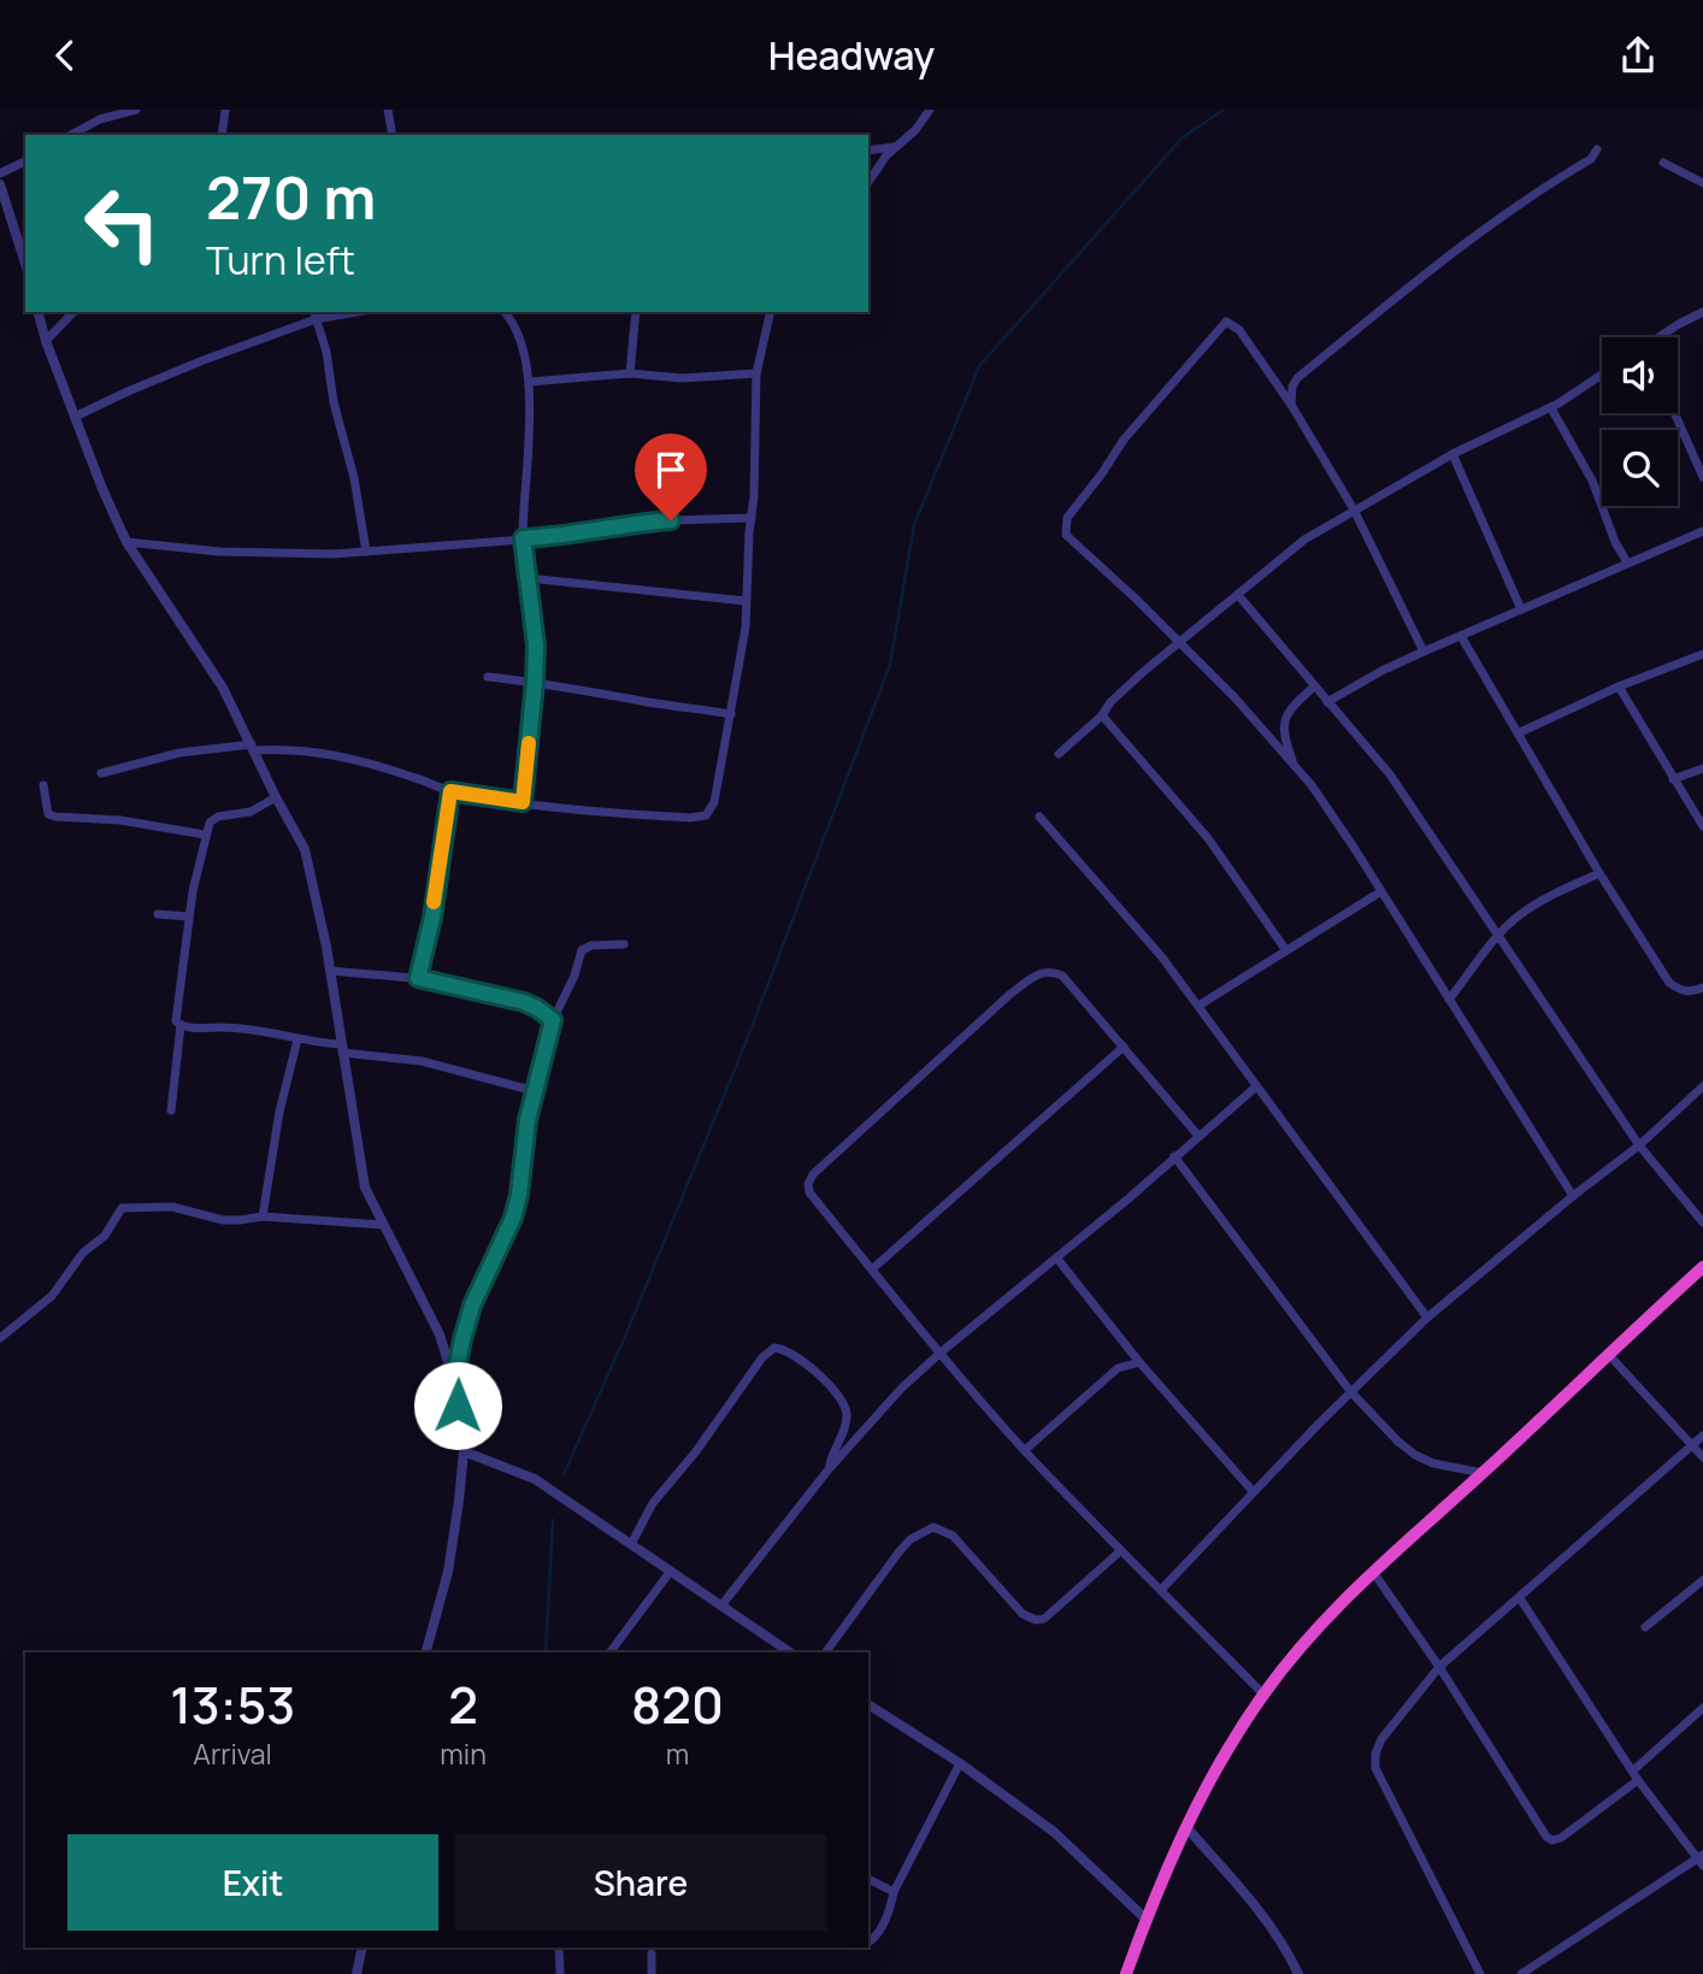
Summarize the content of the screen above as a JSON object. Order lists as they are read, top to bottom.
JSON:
{
  "page": {
    "header": "Headway",
    "turn": ["270 m", "Turn left"],
    "eta": [
      "13:53",
      "Arrival",
      "2",
      "min",
      "820",
      "m"
    ],
    "buttons": ["Exit", "Share"]
  }
}
